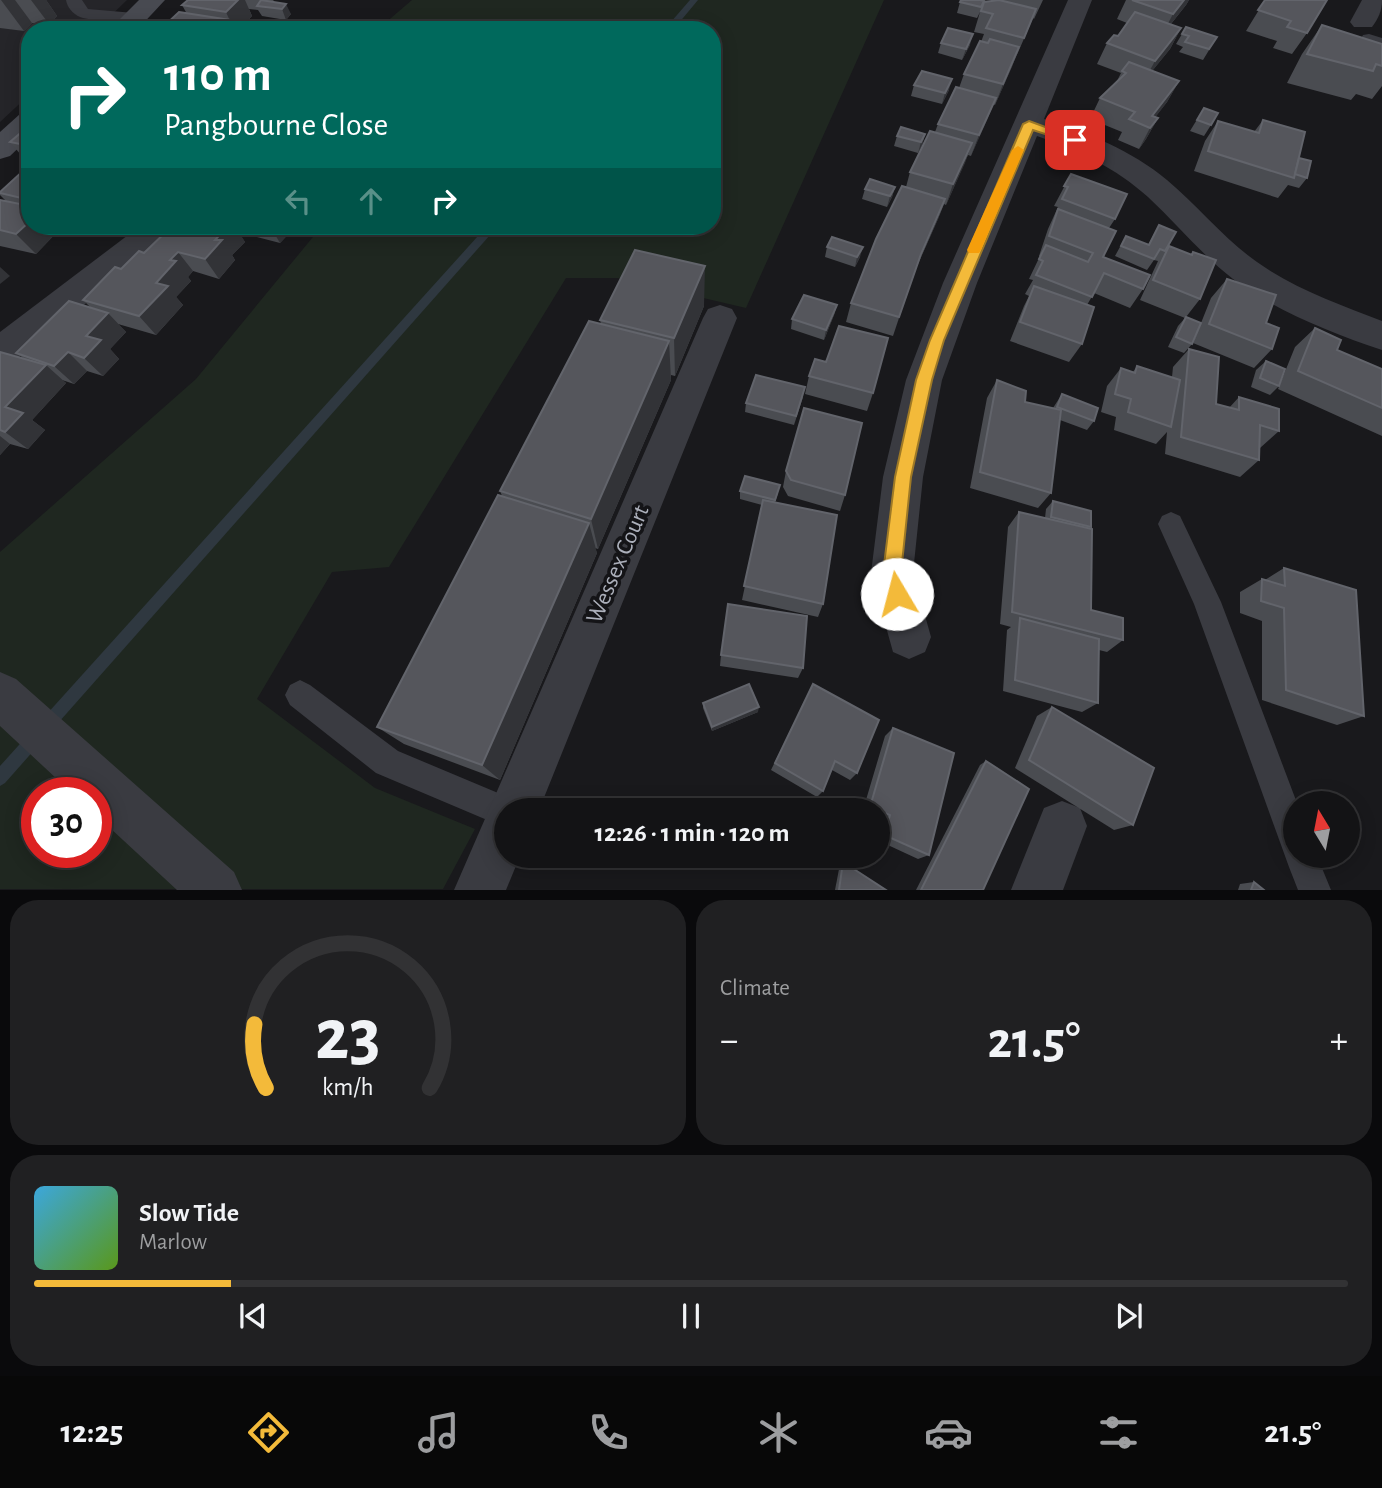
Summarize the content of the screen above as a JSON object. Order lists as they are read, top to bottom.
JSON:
{
  "streets": {
    "street": ["Wessex Court"]
  },
  "north": "top",
  "page": {
    "turn": ["110 m", "Pangbourne Close"],
    "limit": "30",
    "trip": "12:26 · 1 min · 120 m",
    "tile": "Climate",
    "heat": ["−", "21.5°", "+"],
    "song": ["Slow Tide", "Marlow"],
    "tabs": ["12:25", "21.5°"],
    "gauge": ["23", "km/h"]
  }
}
